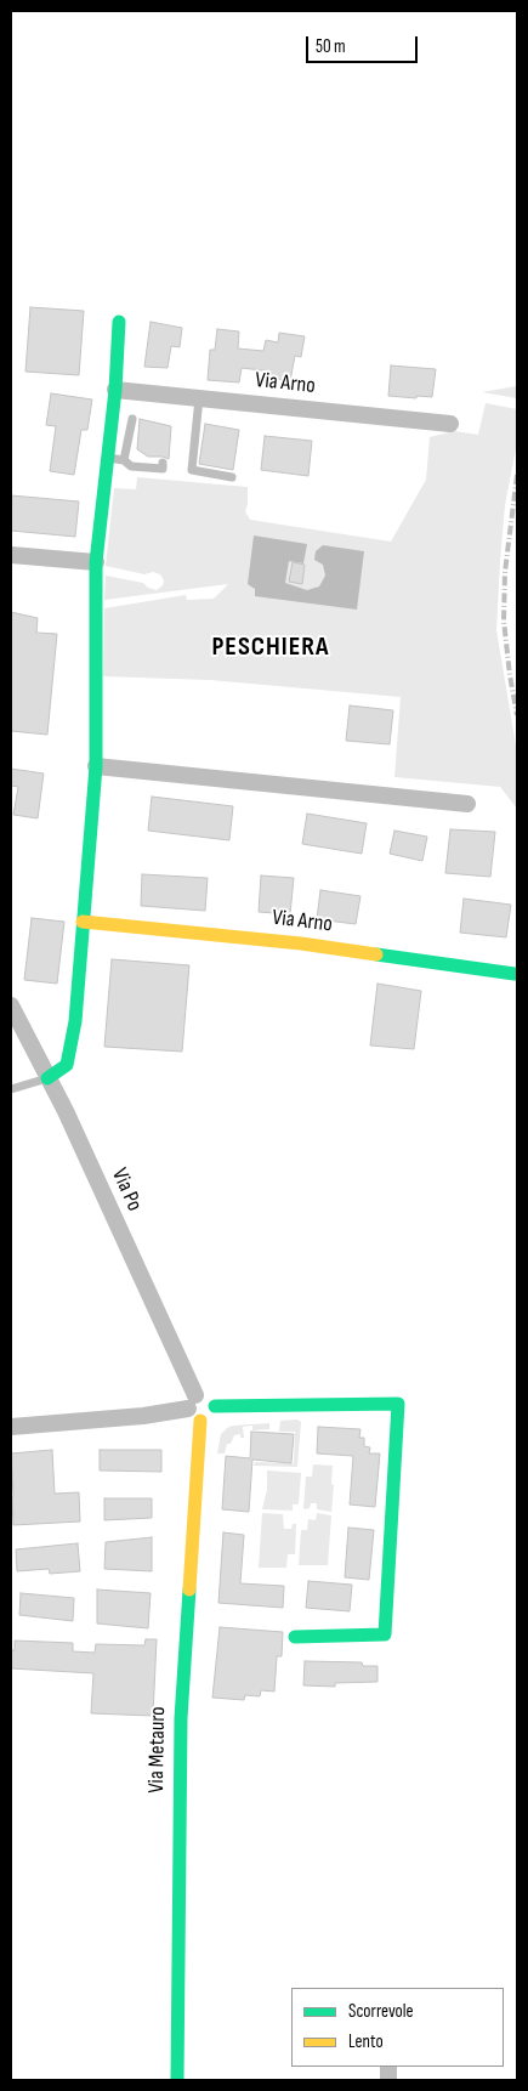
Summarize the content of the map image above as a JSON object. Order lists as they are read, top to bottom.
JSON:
{
  "streets": {
    "street": ["Via Arno", "Via Po", "Via Metauro"]
  },
  "crossings": [
    ["Via Po", "Via Metauro"]
  ],
  "districts": ["PESCHIERA"],
  "legend": ["Scorrevole", "Lento"],
  "scale_bar": "50 m"
}
